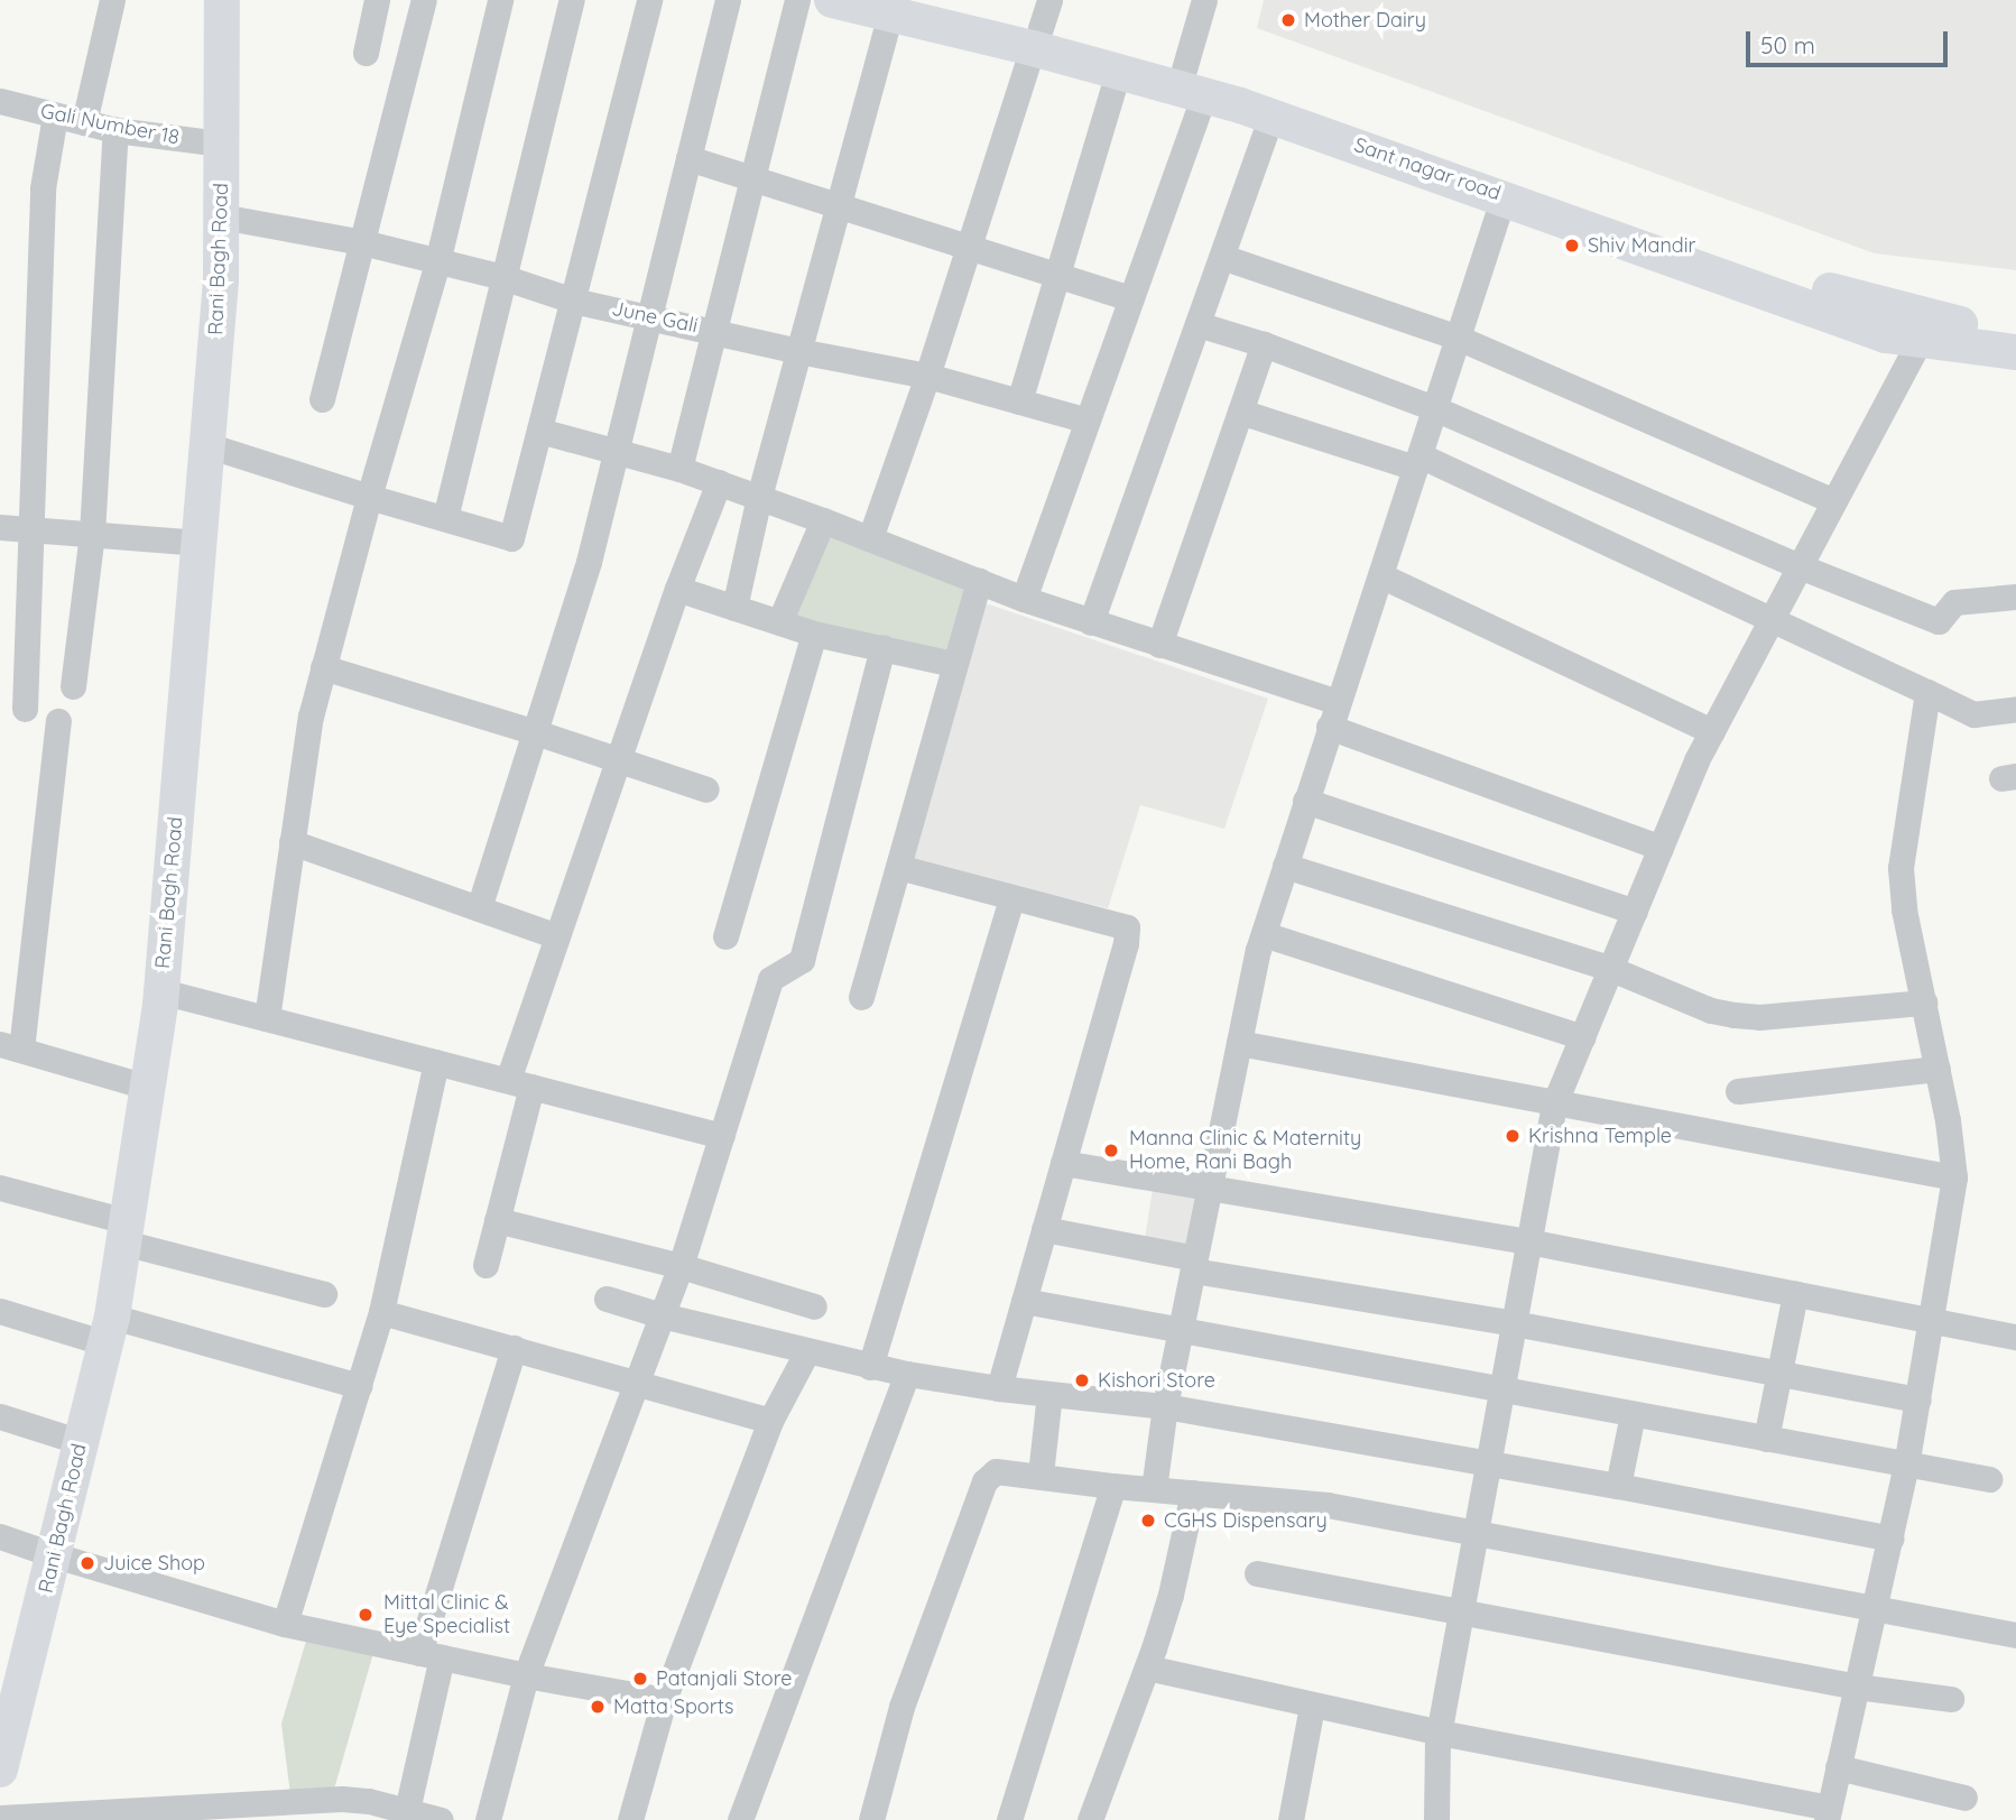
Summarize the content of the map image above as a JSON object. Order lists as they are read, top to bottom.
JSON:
{
  "streets": {
    "street": [
      "Gali Number 18",
      "Sant nagar road",
      "Rani Bagh Road",
      "June Gali"
    ]
  },
  "crossings": [
    ["Gali Number 18", "Rani Bagh Road"],
    ["Rani Bagh Road", "June Gali"]
  ],
  "places": [
    "Mother Dairy",
    "Shiv Mandir",
    "Krishna Temple",
    "Manna Clinic & Maternity Home, Rani Bagh",
    "Kishori Store",
    "CGHS Dispensary",
    "Juice Shop",
    "Mittal Clinic & Eye Specialist",
    "Patanjali Store",
    "Matta Sports"
  ],
  "scale_bar": "50 m"
}
